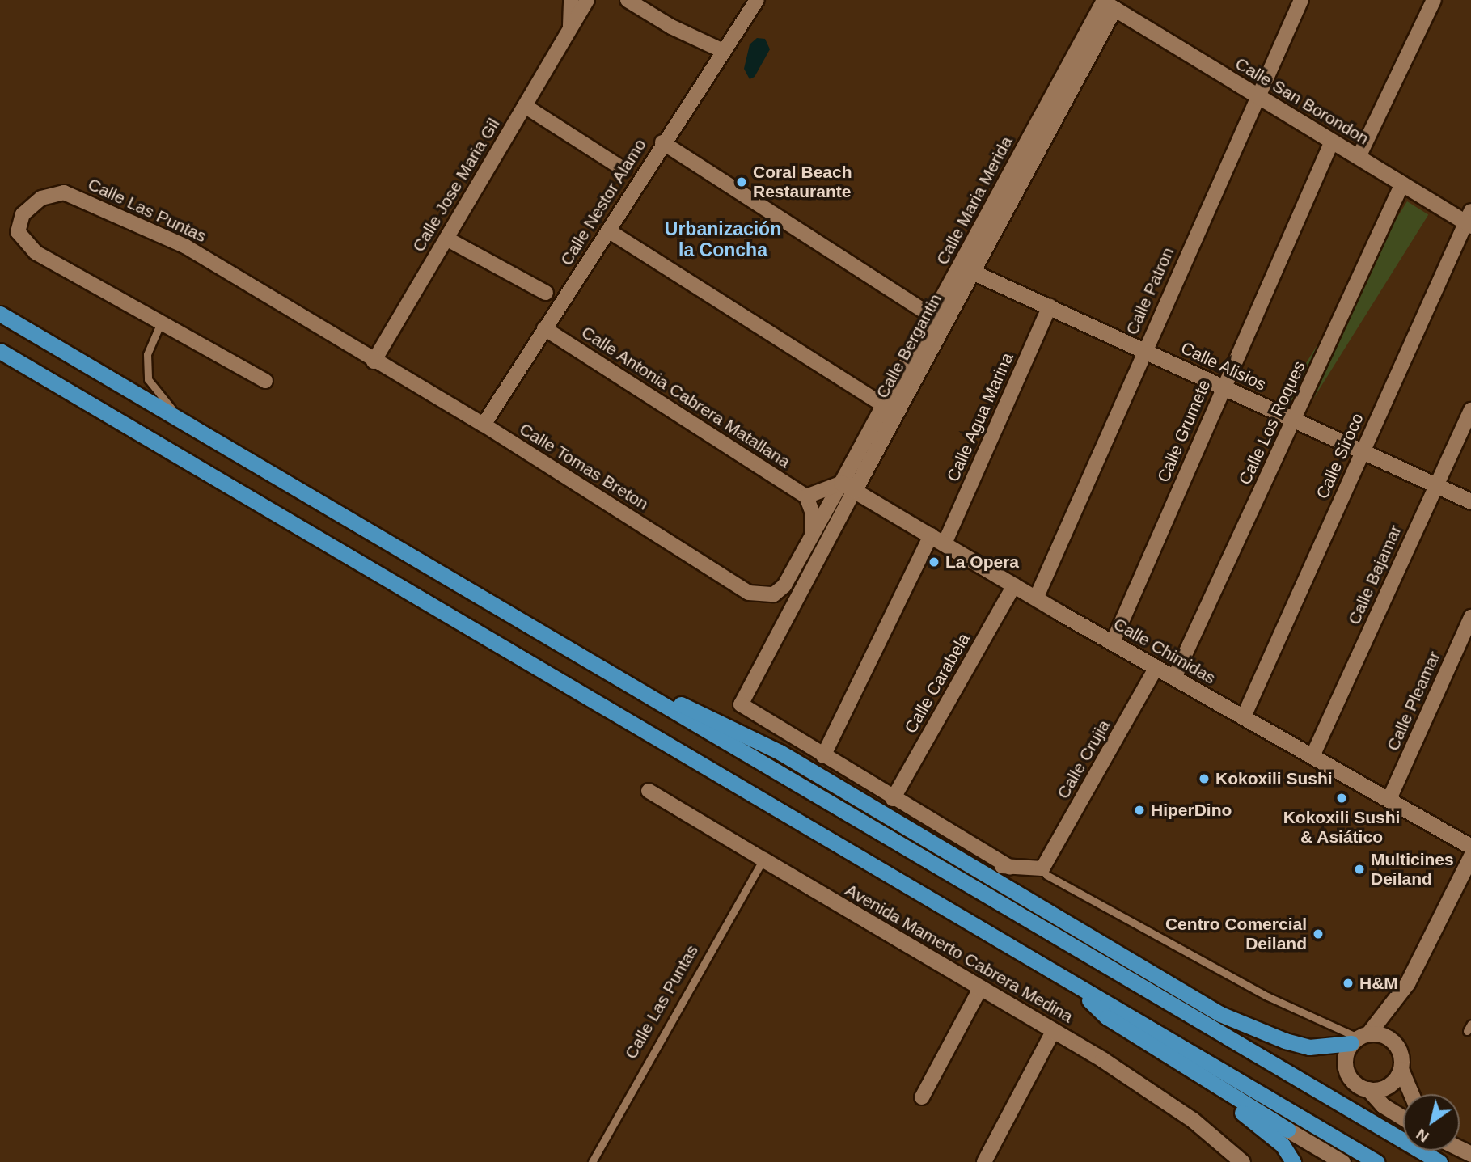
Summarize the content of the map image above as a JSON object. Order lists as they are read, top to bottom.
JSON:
{
  "streets": {
    "street": [
      "Calle San Borondon",
      "Calle Jose Maria Gil",
      "Calle Nestor Alamo",
      "Calle Las Puntas",
      "Calle Patron",
      "Calle Bergantin",
      "Calle Alisios",
      "Calle Antonia Cabrera Matallana",
      "Calle Agua Marina",
      "Calle Los Roques",
      "Calle Grumete",
      "Calle Siroco",
      "Calle Tomas Breton",
      "Calle Bajamar",
      "Calle Chimidas",
      "Calle Carabela",
      "Calle Pleamar",
      "Calle Crujia",
      "Avenida Mamerto Cabrera Medina"
    ]
  },
  "crossings": [
    ["Calle San Borondon", "Calle Patron"],
    ["Calle San Borondon", "Calle Bergantin"],
    ["Calle San Borondon", "Calle Los Roques"],
    ["Calle San Borondon", "Calle Grumete"],
    ["Calle San Borondon", "Calle Siroco"],
    ["Calle Jose Maria Gil", "Calle Las Puntas"],
    ["Calle Jose Maria Gil", "Calle Tomas Breton"],
    ["Calle Nestor Alamo", "Calle Antonia Cabrera Matallana"],
    ["Calle Nestor Alamo", "Calle Tomas Breton"],
    ["Calle Las Puntas", "Calle Tomas Breton"],
    ["Calle Las Puntas", "Avenida Mamerto Cabrera Medina"],
    ["Calle Patron", "Calle Alisios"],
    ["Calle Patron", "Calle Chimidas"],
    ["Calle Bergantin", "Calle Alisios"],
    ["Calle Bergantin", "Calle Agua Marina"],
    ["Calle Bergantin", "Calle Chimidas"],
    ["Calle Alisios", "Calle Agua Marina"],
    ["Calle Alisios", "Calle Los Roques"],
    ["Calle Alisios", "Calle Grumete"],
    ["Calle Alisios", "Calle Siroco"],
    ["Calle Alisios", "Calle Bajamar"],
    ["Calle Agua Marina", "Calle Chimidas"],
    ["Calle Los Roques", "Calle Chimidas"],
    ["Calle Grumete", "Calle Chimidas"],
    ["Calle Siroco", "Calle Chimidas"],
    ["Calle Bajamar", "Calle Chimidas"],
    ["Calle Chimidas", "Calle Carabela"],
    ["Calle Chimidas", "Calle Pleamar"],
    ["Calle Chimidas", "Calle Crujia"]
  ],
  "districts": ["Urbanización la Concha"],
  "places": [
    "Coral Beach Restaurante",
    "La Opera",
    "Kokoxili Sushi",
    "Kokoxili Sushi & Asiático",
    "HiperDino",
    "Multicines Deiland",
    "Centro Comercial Deiland",
    "H&M"
  ],
  "north": "bottom left"
}
